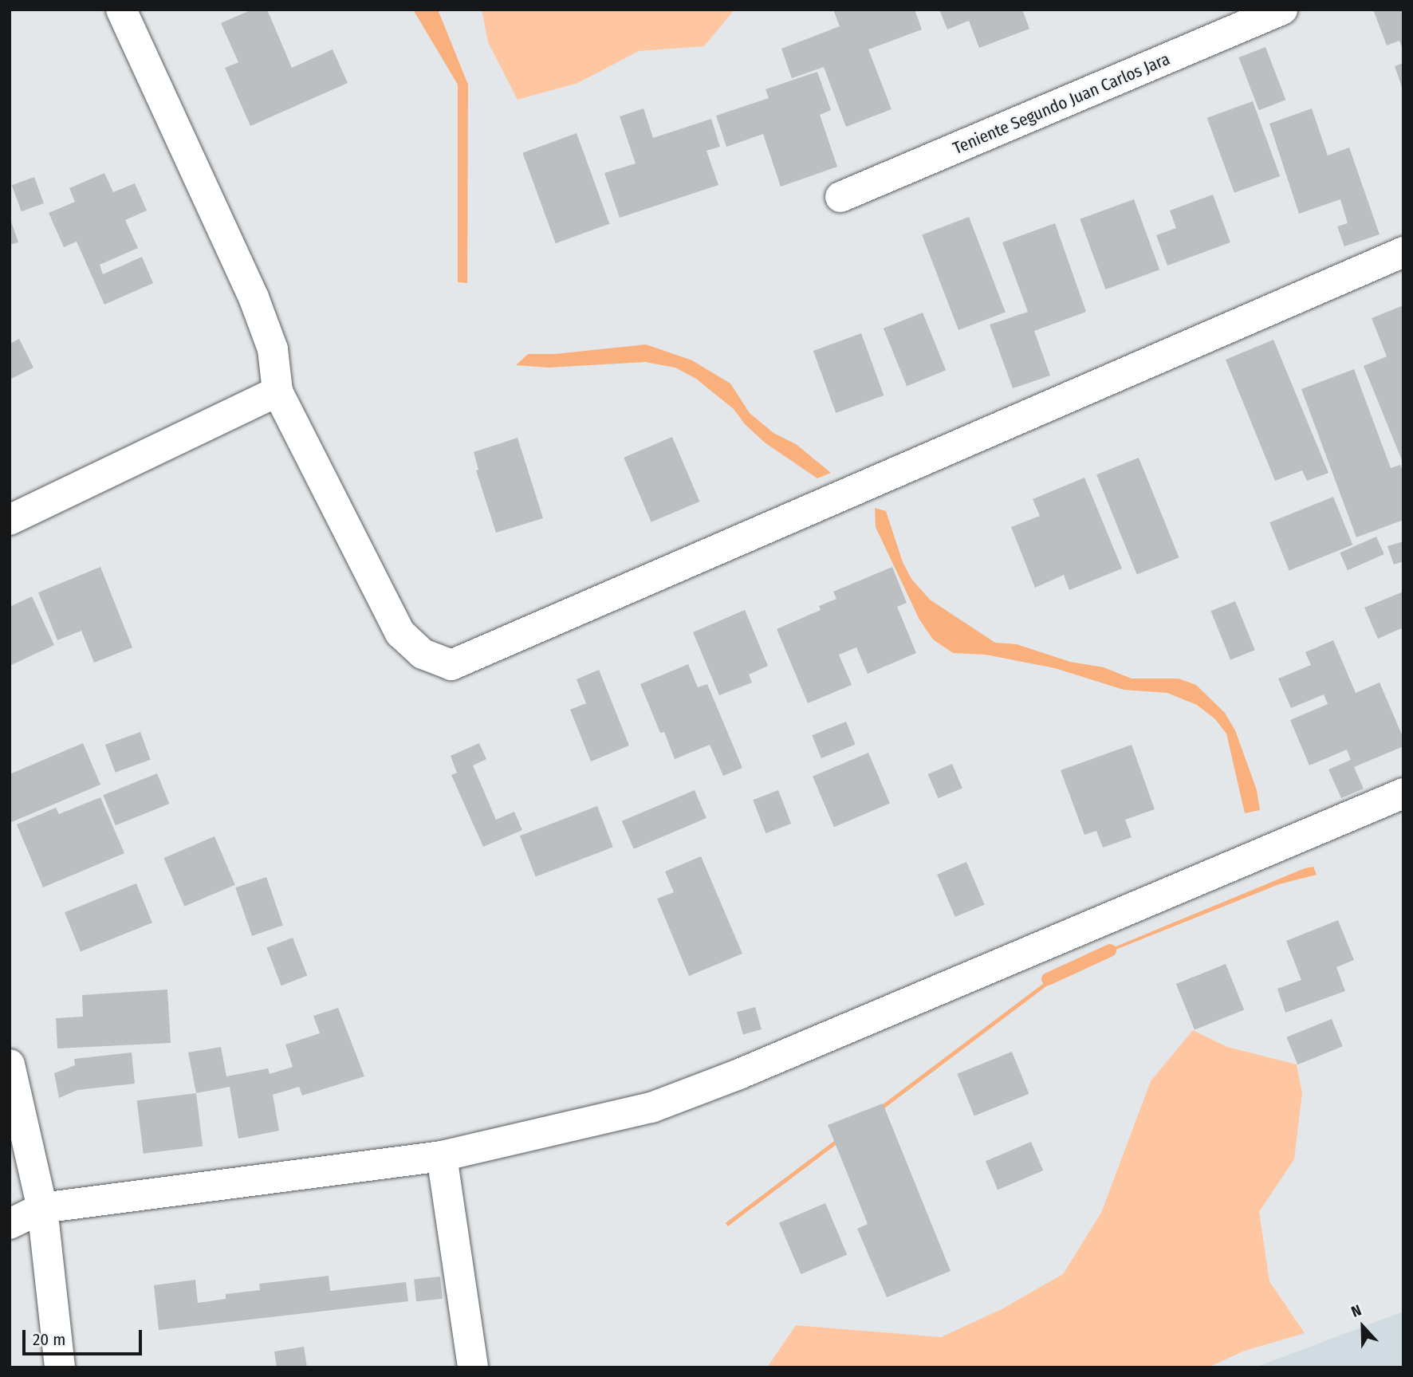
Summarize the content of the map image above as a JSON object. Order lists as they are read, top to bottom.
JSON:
{
  "streets": {
    "street": ["Teniente Segundo Juan Carlos Jara"]
  },
  "scale_bar": "20 m",
  "north": "top"
}
